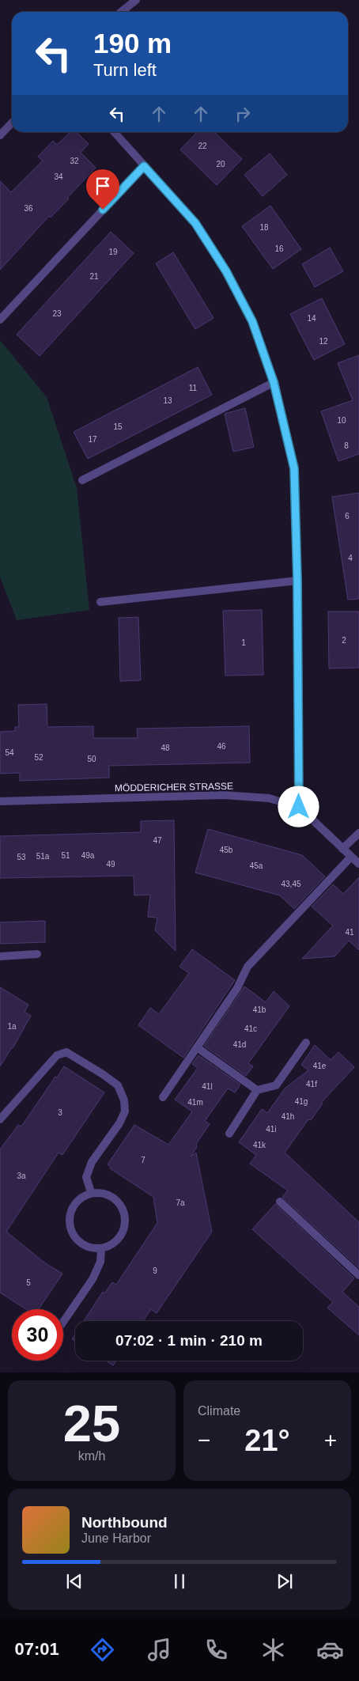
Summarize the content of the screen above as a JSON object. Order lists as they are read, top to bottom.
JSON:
{
  "streets": {
    "street": ["MÖDDERICHER STRASSE"]
  },
  "house_numbers": [
    "22",
    "32",
    "20",
    "34",
    "36",
    "18",
    "16",
    "19",
    "21",
    "23",
    "14",
    "12",
    "11",
    "13",
    "10",
    "15",
    "17",
    "8",
    "6",
    "4",
    "2",
    "1",
    "46",
    "48",
    "54",
    "52",
    "50",
    "47",
    "45b",
    "51",
    "49a",
    "51a",
    "53",
    "49",
    "45a",
    "43,45",
    "41",
    "41b",
    "1a",
    "41c",
    "41d",
    "41e",
    "41f",
    "41l",
    "41g",
    "41m",
    "3",
    "41h",
    "41i",
    "41k",
    "7",
    "3a",
    "7a",
    "9",
    "5"
  ],
  "page": {
    "turn": ["190 m", "Turn left"],
    "limit": "30",
    "trip": "07:02 · 1 min · 210 m",
    "tile": [
      ["25", "km/h"],
      "Climate"
    ],
    "heat": ["−", "21°", "+"],
    "song": ["Northbound", "June Harbor"],
    "tabs": "07:01"
  }
}
